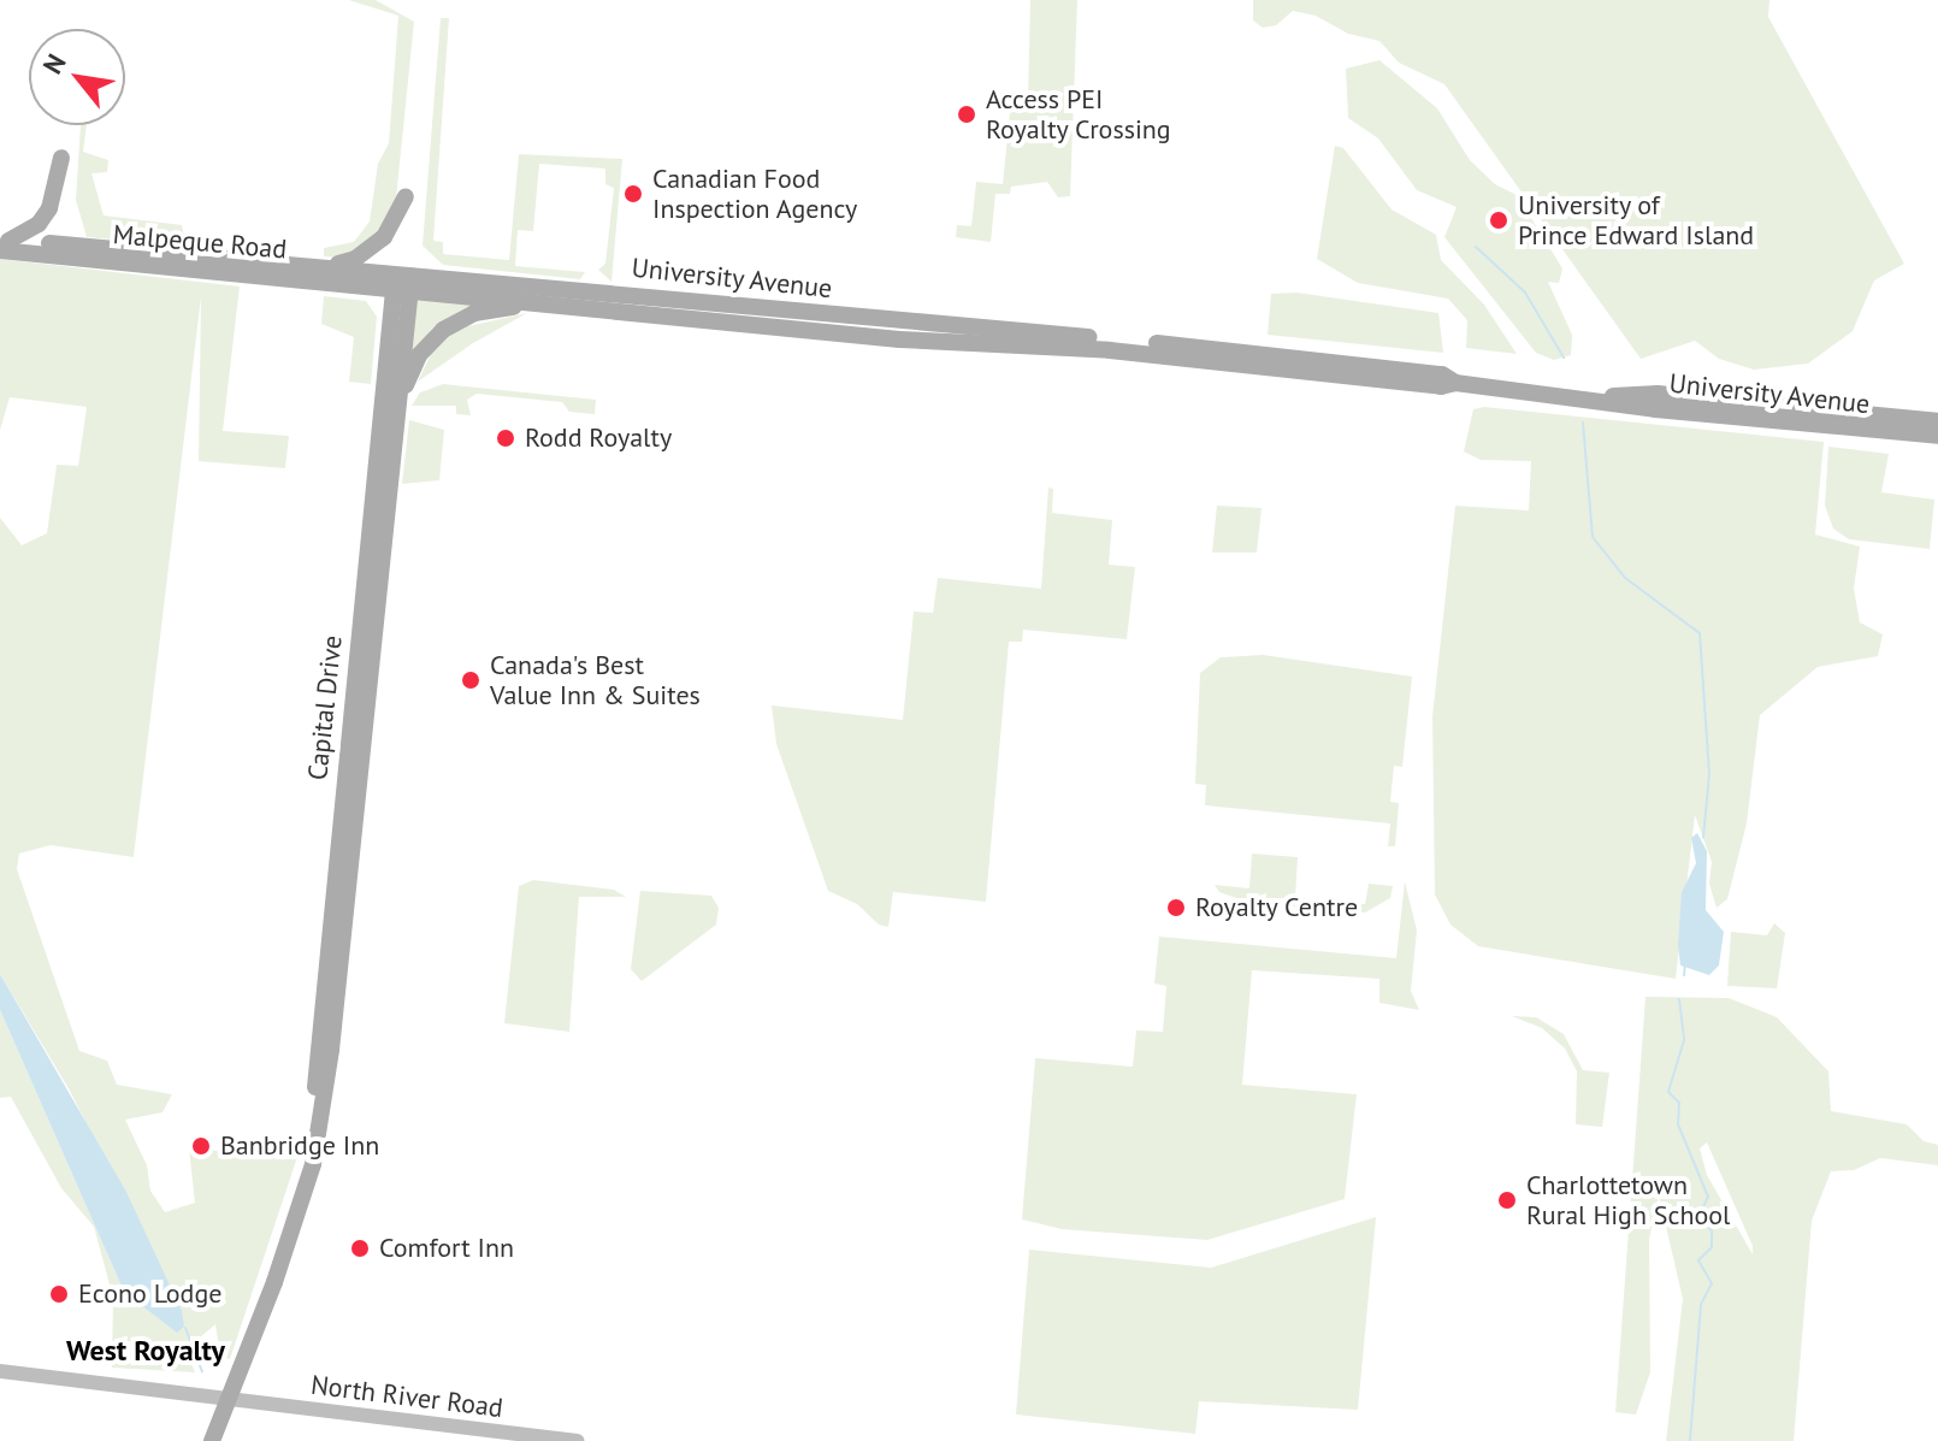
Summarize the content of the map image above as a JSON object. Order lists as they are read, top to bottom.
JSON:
{
  "streets": {
    "main road": [
      "Malpeque Road",
      "University Avenue",
      "Capital Drive",
      "North River Road"
    ]
  },
  "crossings": [
    ["Malpeque Road", "University Avenue"],
    ["Malpeque Road", "Capital Drive"],
    ["University Avenue", "Capital Drive"],
    ["Capital Drive", "North River Road"]
  ],
  "districts": ["West Royalty"],
  "places": [
    "Access PEI Royalty Crossing",
    "Canadian Food Inspection Agency",
    "University of Prince Edward Island",
    "Rodd Royalty",
    "Canada's Best Value Inn & Suites",
    "Royalty Centre",
    "Banbridge Inn",
    "Charlottetown Rural High School",
    "Comfort Inn",
    "Econo Lodge"
  ],
  "north": "top left"
}
